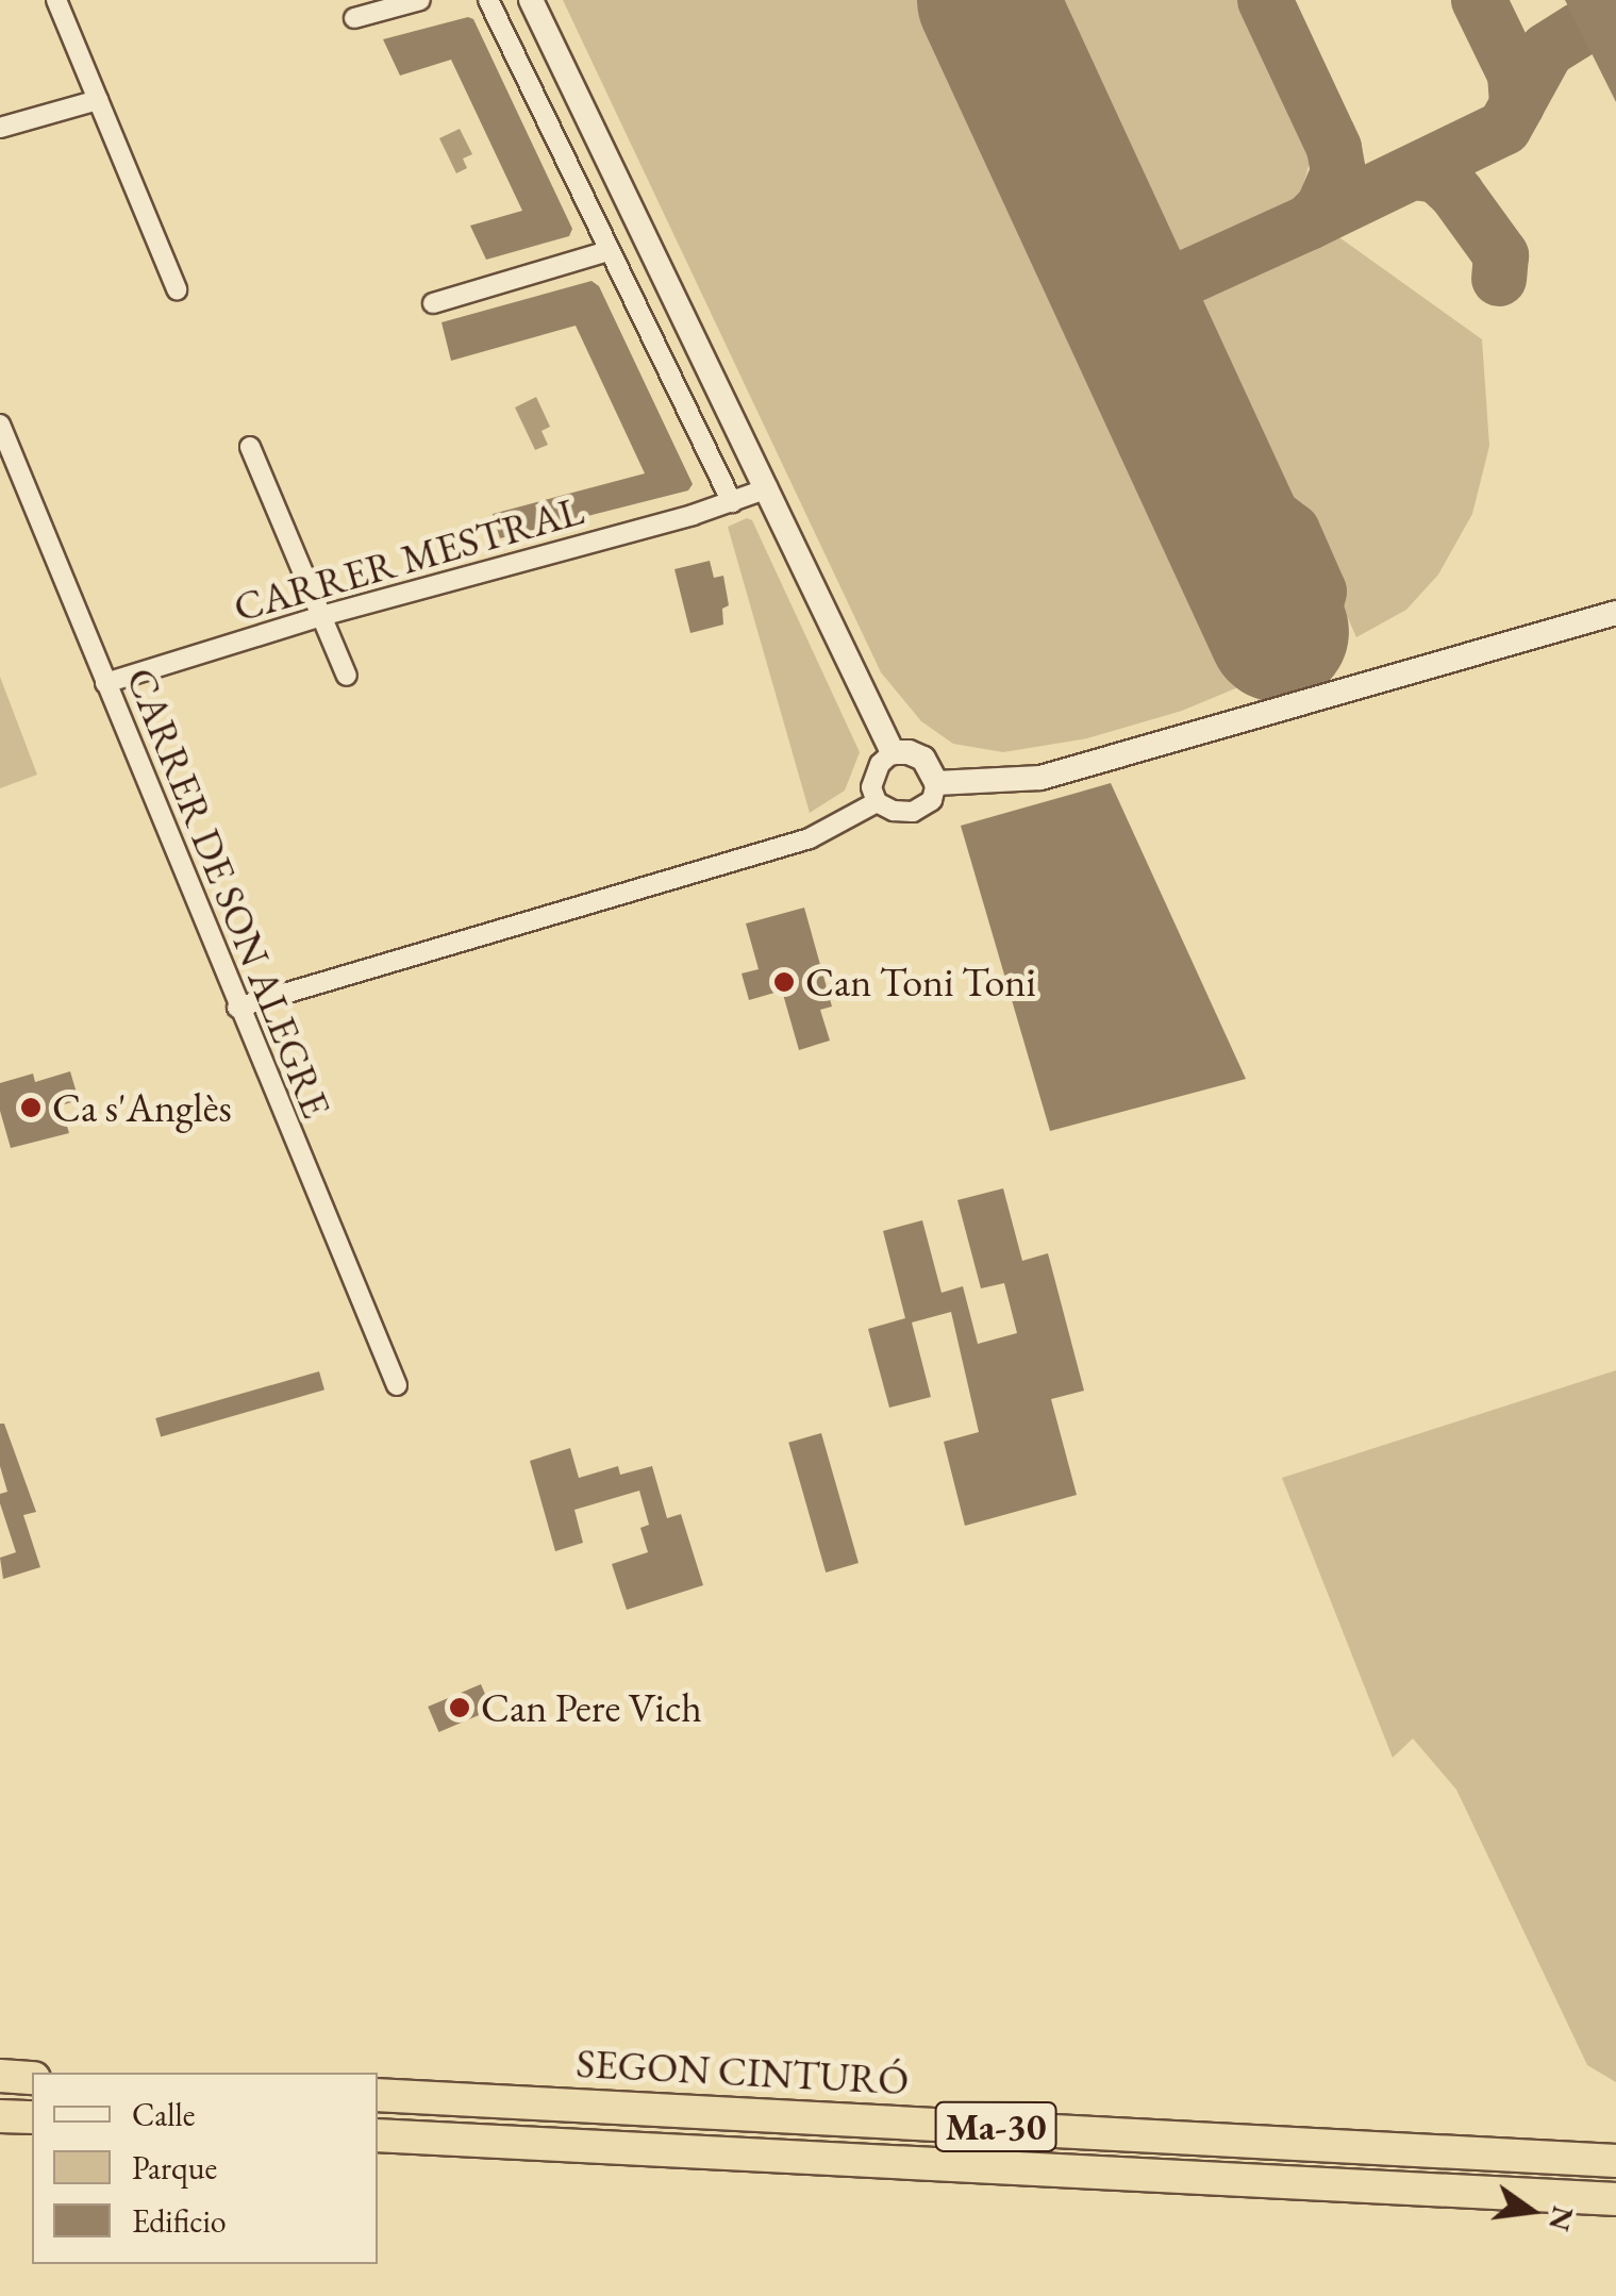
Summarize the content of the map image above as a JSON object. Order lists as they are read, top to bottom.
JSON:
{
  "streets": {
    "highway": ["SEGON CINTURÓ", "Ma-30"],
    "street": ["CARRER MESTRAL", "CARRER DE SON ALEGRE"]
  },
  "crossings": [
    ["CARRER MESTRAL", "CARRER DE SON ALEGRE"]
  ],
  "places": ["Can Toni Toni", "Ca s'Anglès", "Can Pere Vich"],
  "legend": ["Calle", "Parque", "Edificio"],
  "north": "right"
}
